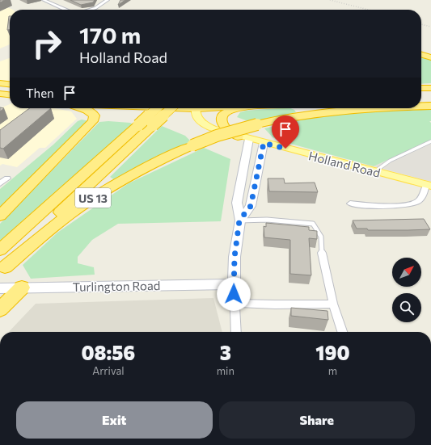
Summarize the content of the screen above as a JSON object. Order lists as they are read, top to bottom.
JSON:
{
  "streets": {
    "highway": ["US 13"],
    "main road": ["Holland Road"],
    "street": ["Turlington Road"]
  },
  "north": "top right",
  "page": {
    "turn": ["170 m", "Holland Road"],
    "then": "Then",
    "eta": [
      "08:56",
      "Arrival",
      "3",
      "min",
      "190",
      "m"
    ],
    "buttons": ["Exit", "Share"]
  }
}
